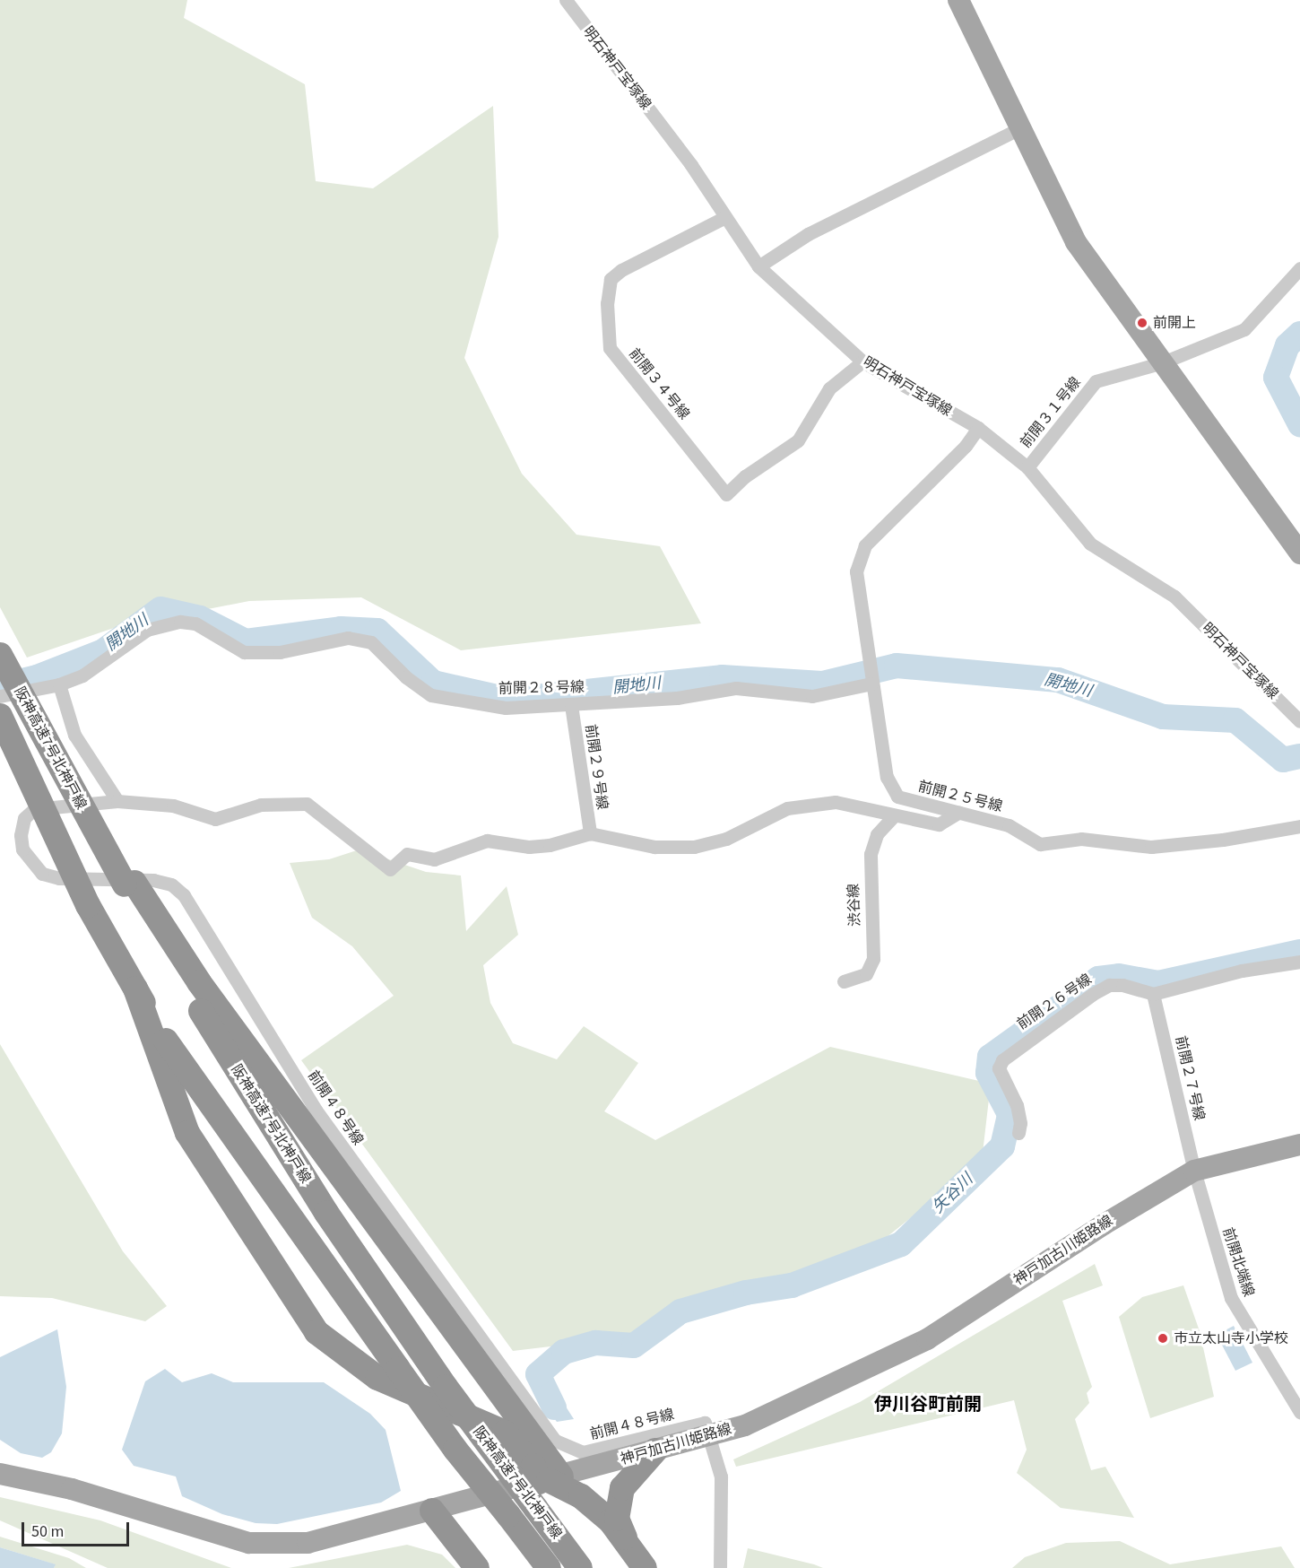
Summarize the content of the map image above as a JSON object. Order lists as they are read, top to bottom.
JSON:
{
  "streets": {
    "highway": ["阪神高速7号北神戸線"],
    "main road": ["神戸加古川姫路線"],
    "street": [
      "明石神戸宝塚線",
      "前開３４号線",
      "前開３１号線",
      "前開２８号線",
      "前開２９号線",
      "前開２５号線",
      "渋谷線",
      "前開２６号線",
      "前開２７号線",
      "前開４８号線",
      "前開北端線"
    ]
  },
  "crossings": [
    ["明石神戸宝塚線", "前開３４号線"],
    ["明石神戸宝塚線", "前開３１号線"],
    ["明石神戸宝塚線", "前開２５号線"],
    ["前開２８号線", "前開２９号線"],
    ["前開２８号線", "前開２５号線"],
    ["前開２６号線", "前開２７号線"],
    ["前開２７号線", "神戸加古川姫路線"],
    ["前開２７号線", "前開北端線"],
    ["前開４８号線", "神戸加古川姫路線"],
    ["神戸加古川姫路線", "前開北端線"]
  ],
  "districts": ["伊川谷町前開"],
  "water": ["開地川", "矢谷川"],
  "places": ["前開上", "市立太山寺小学校"],
  "scale_bar": "50 m"
}
